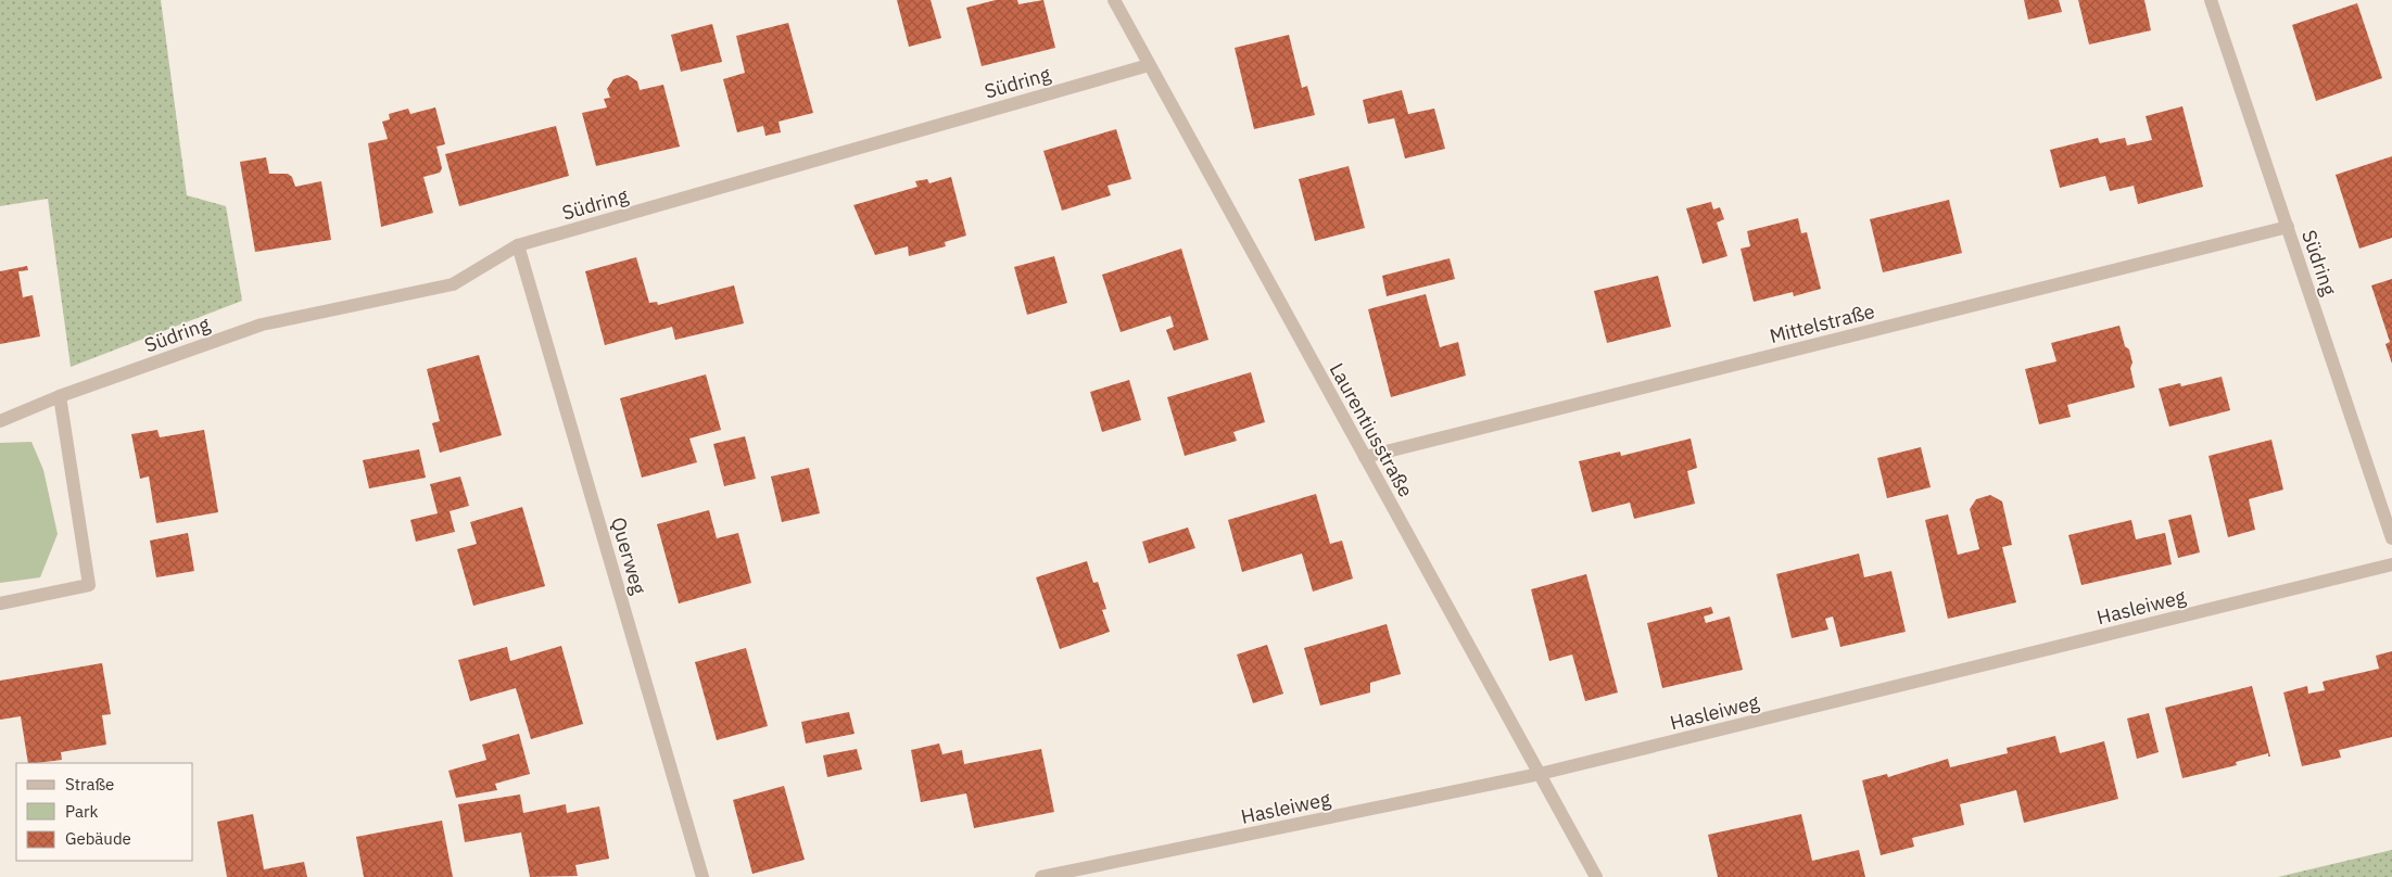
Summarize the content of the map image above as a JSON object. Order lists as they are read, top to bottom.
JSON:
{
  "streets": {
    "street": [
      "Südring",
      "Mittelstraße",
      "Laurentiusstraße",
      "Querweg",
      "Hasleiweg"
    ]
  },
  "crossings": [
    ["Südring", "Mittelstraße"],
    ["Südring", "Laurentiusstraße"],
    ["Südring", "Querweg"],
    ["Mittelstraße", "Laurentiusstraße"],
    ["Laurentiusstraße", "Hasleiweg"]
  ],
  "legend": ["Straße", "Park", "Gebäude"]
}
